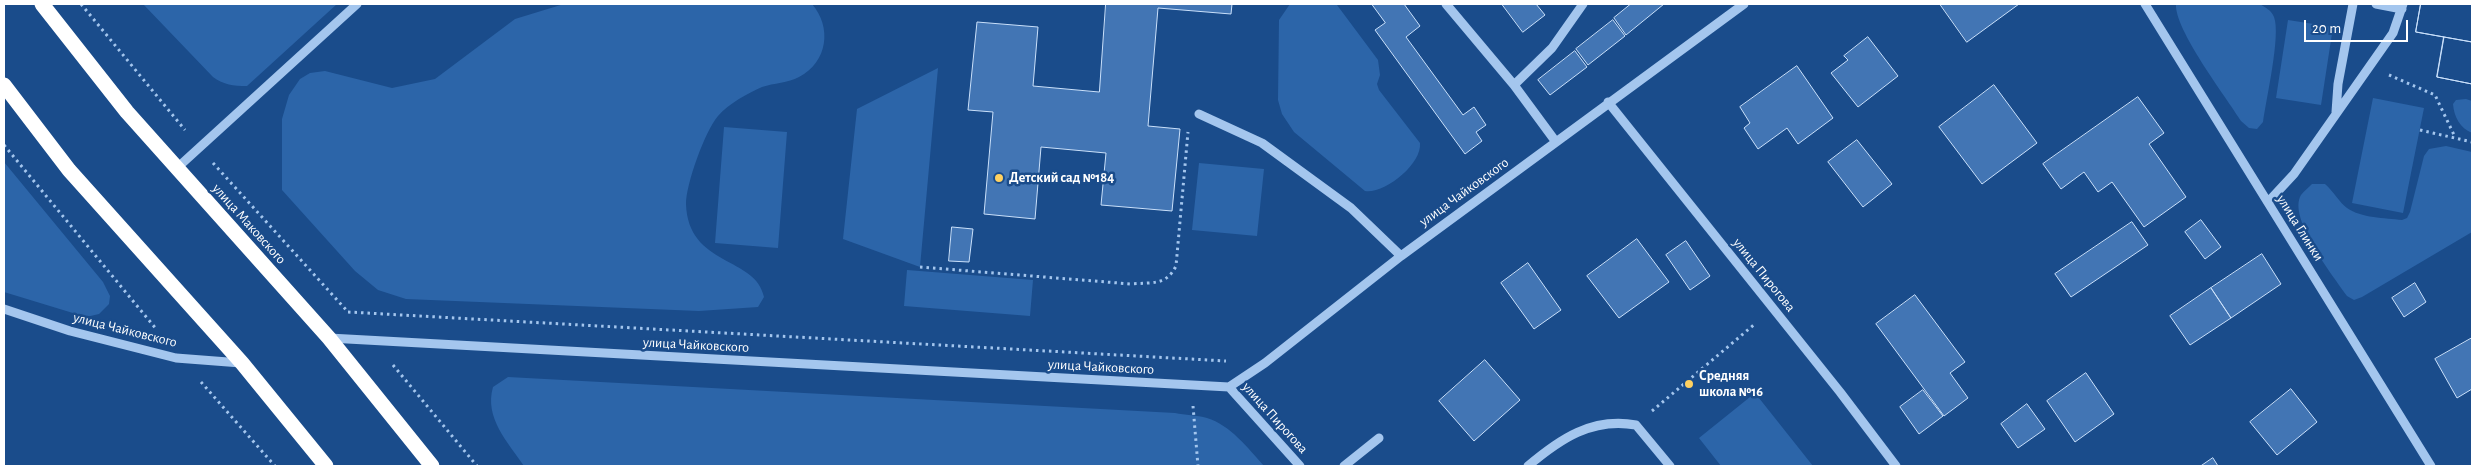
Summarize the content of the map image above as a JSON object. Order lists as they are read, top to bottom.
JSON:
{
  "streets": {
    "highway": ["улица Маковского"],
    "street": ["улица Чайковского", "улица Глинки", "улица Пирогова"]
  },
  "crossings": [
    ["улица Чайковского", "улица Маковского"],
    ["улица Чайковского", "улица Пирогова"]
  ],
  "places": ["Детский сад №184", "Средняя школа №16"],
  "scale_bar": "20 m"
}
